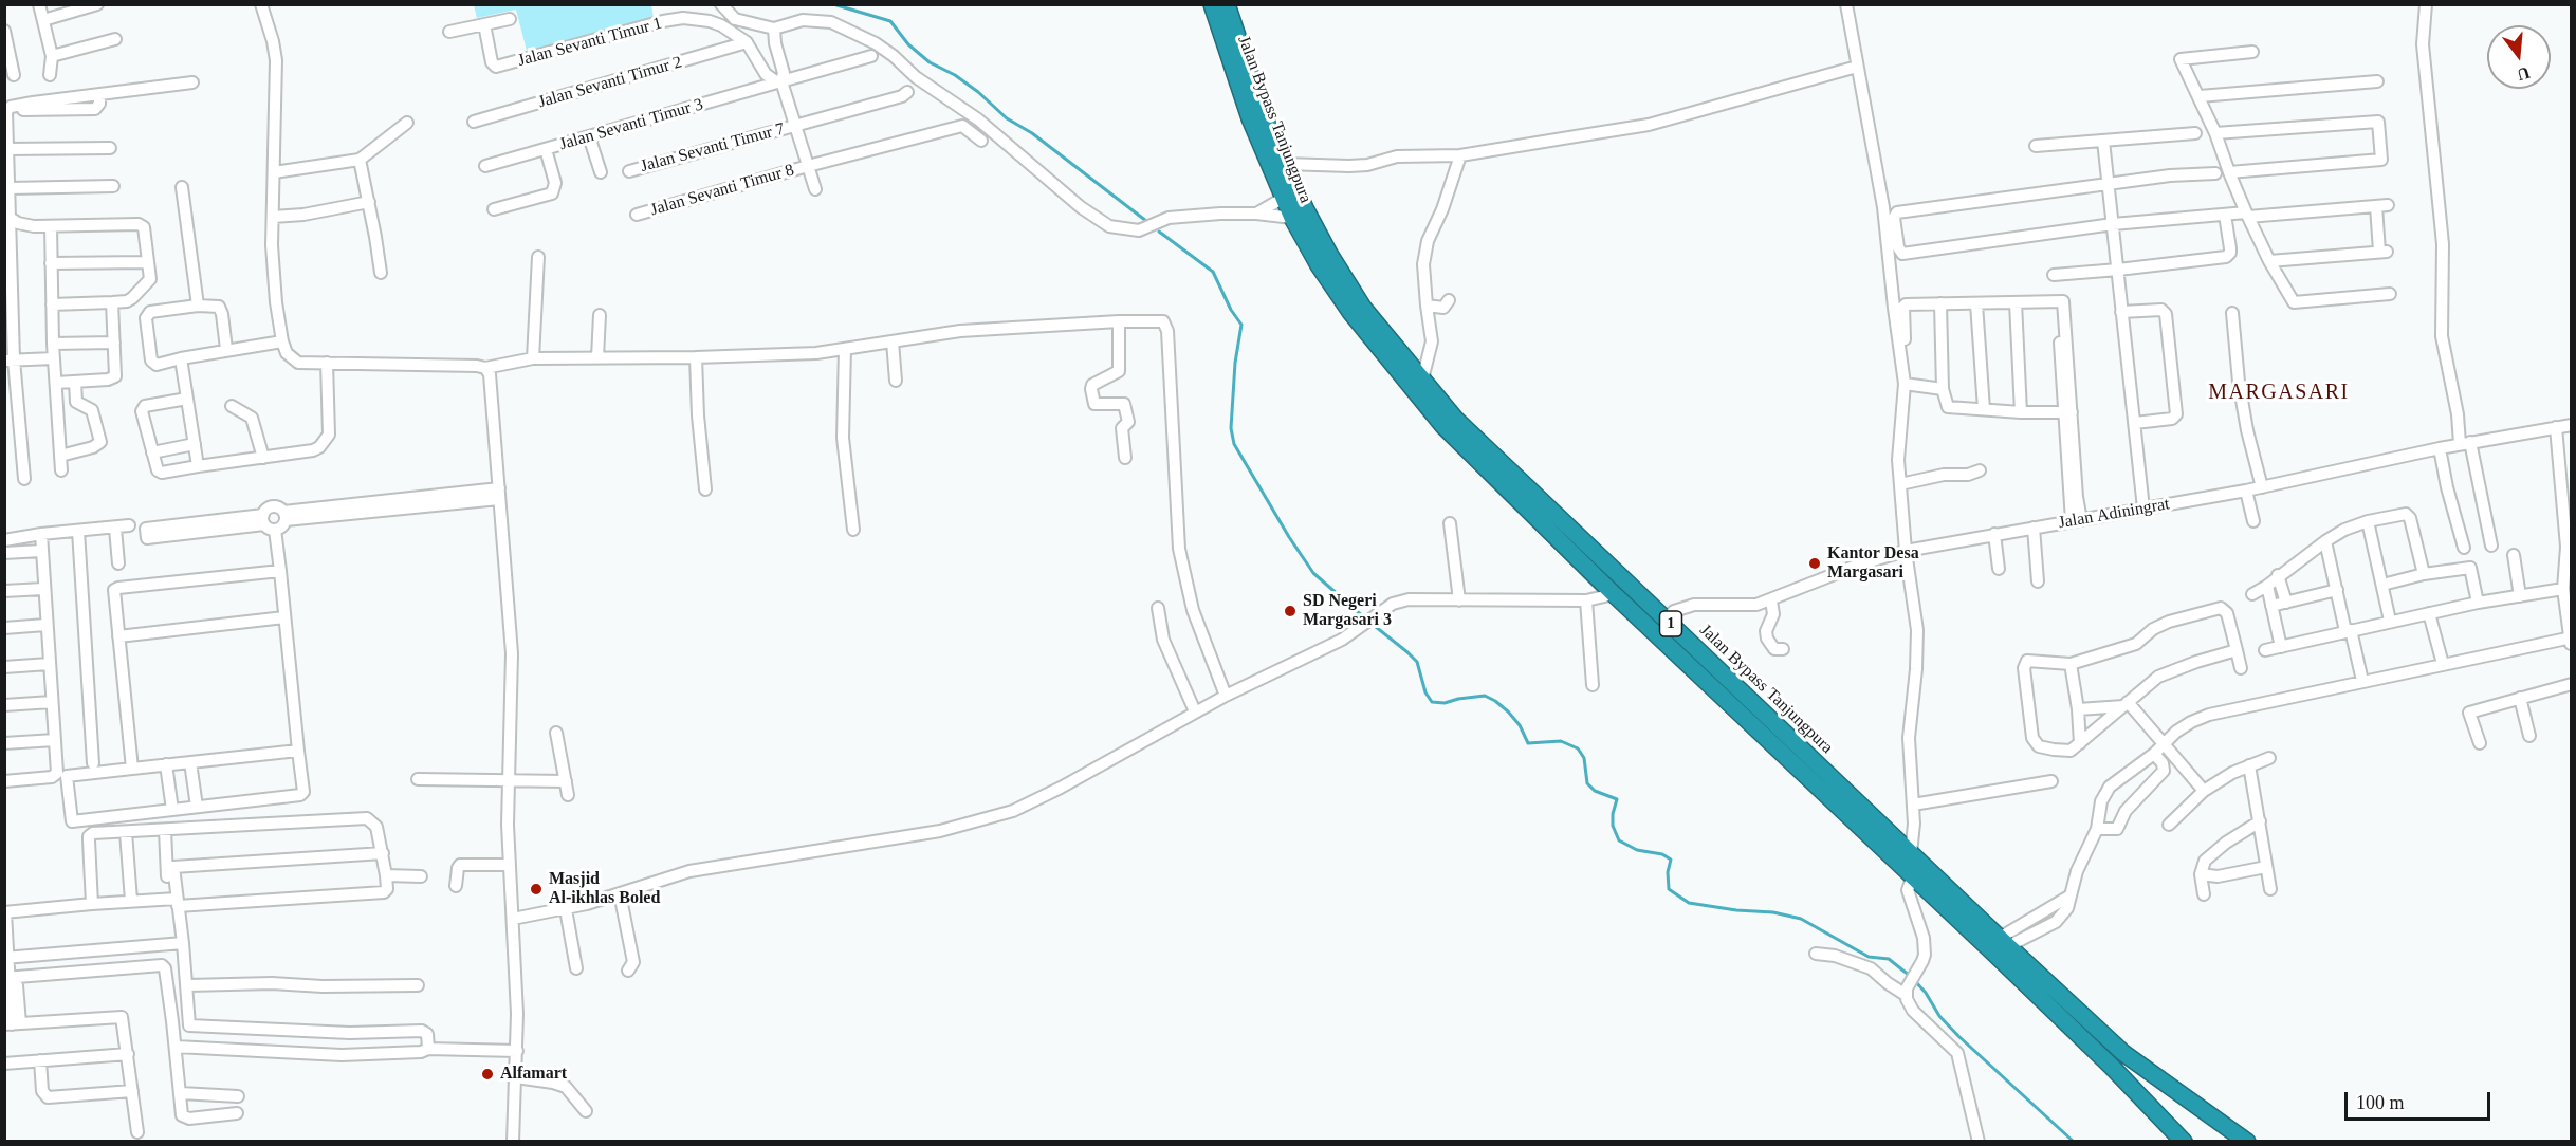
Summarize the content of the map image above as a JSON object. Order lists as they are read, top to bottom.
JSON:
{
  "streets": {
    "highway": ["Jalan Bypass Tanjungpura", "1"],
    "street": [
      "Jalan Sevanti Timur 1",
      "Jalan Sevanti Timur 2",
      "Jalan Sevanti Timur 3",
      "Jalan Sevanti Timur 7",
      "Jalan Sevanti Timur 8",
      "Jalan Adiningrat"
    ]
  },
  "crossings": [
    ["Jalan Sevanti Timur 1", "Jalan Sevanti Timur 2"],
    ["Jalan Bypass Tanjungpura", "Jalan Adiningrat"]
  ],
  "districts": ["MARGASARI"],
  "places": [
    "Kantor Desa Margasari",
    "SD Negeri Margasari 3",
    "Masjid Al-ikhlas Boled",
    "Alfamart"
  ],
  "scale_bar": "100 m",
  "north": "bottom"
}
